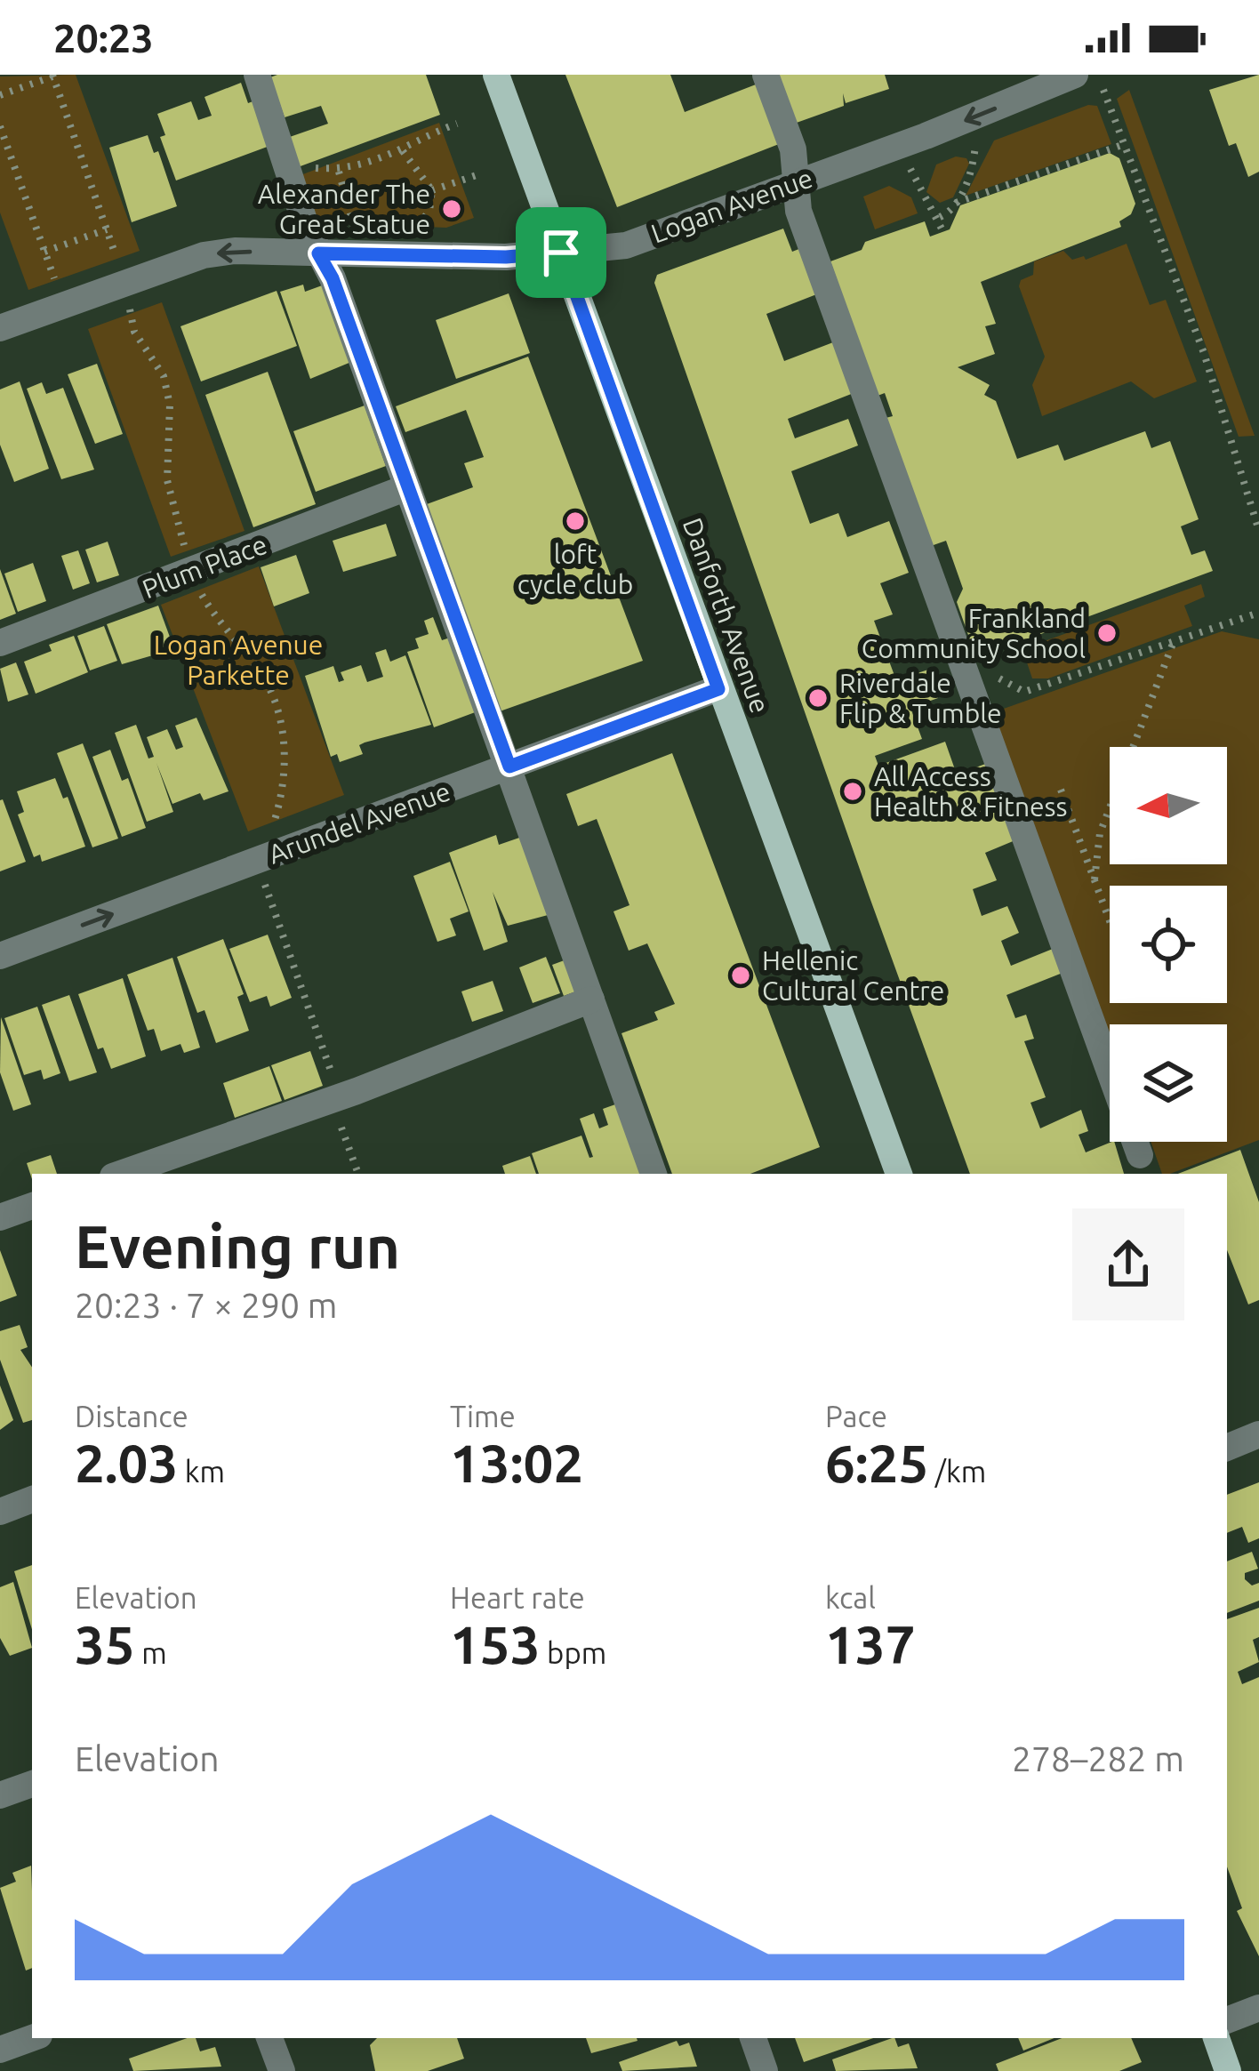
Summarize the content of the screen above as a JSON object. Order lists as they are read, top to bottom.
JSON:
{
  "streets": {
    "main road": ["Danforth Avenue"],
    "street": ["Logan Avenue", "Plum Place", "Arundel Avenue"]
  },
  "crossings": [
    ["Logan Avenue", "Danforth Avenue"],
    ["Danforth Avenue", "Arundel Avenue"]
  ],
  "one_way": ["Logan Avenue", "Arundel Avenue"],
  "parks": ["Logan Avenue Parkette"],
  "places": [
    "Alexander The Great Statue",
    "loft cycle club",
    "Frankland Community School",
    "Riverdale Flip & Tumble",
    "All Access Health & Fitness",
    "Hellenic Cultural Centre"
  ],
  "north": "left",
  "page": {
    "status": "20:23",
    "heading": ["Evening run", "20:23 · 7 × 290 m"],
    "stats": [
      ["Distance", "2.03 km"],
      ["Time", "13:02"],
      ["Pace", "6:25 /km"],
      ["Elevation", "35 m"],
      ["Heart rate", "153 bpm"],
      ["kcal", "137"]
    ],
    "chart": ["Elevation", "278–282 m"]
  }
}
